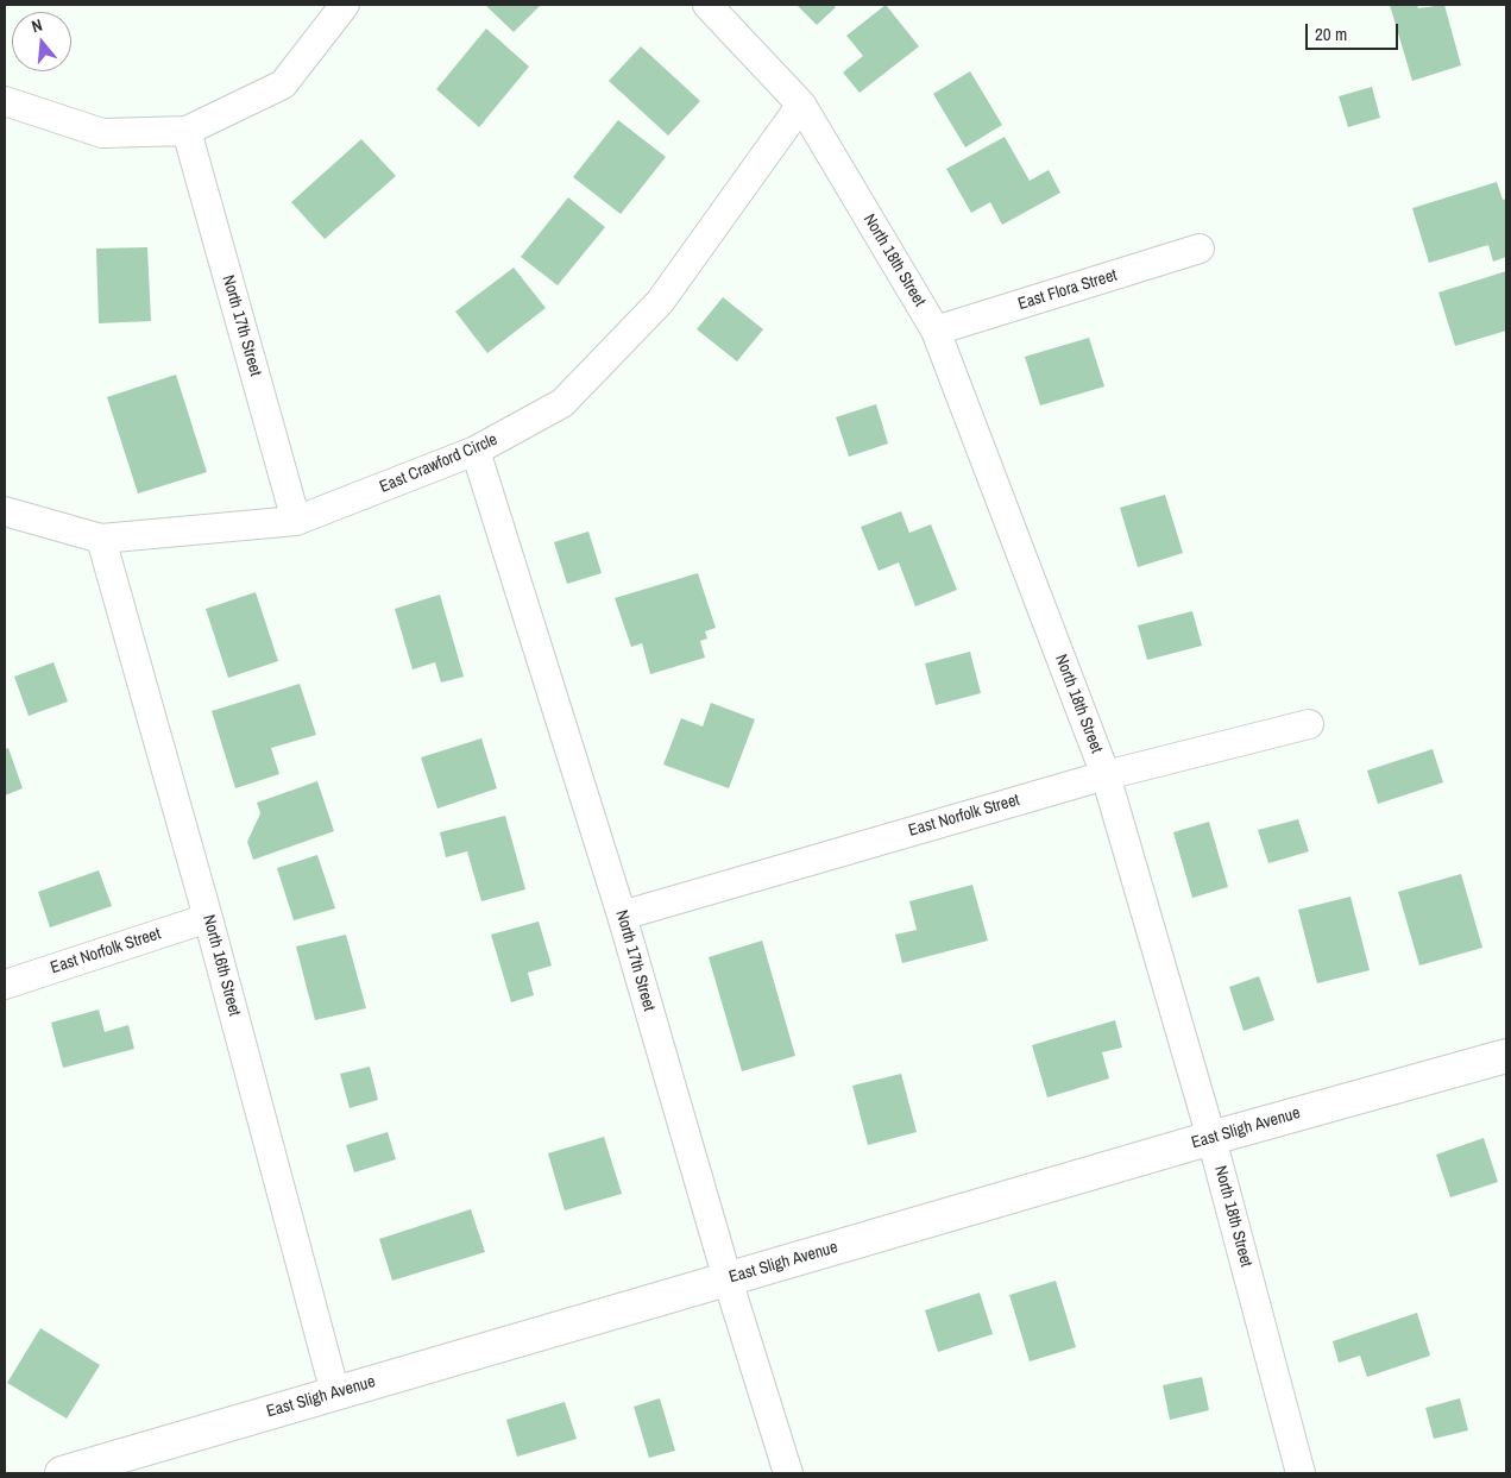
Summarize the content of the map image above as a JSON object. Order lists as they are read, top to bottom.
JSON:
{
  "streets": {
    "street": [
      "North 18th Street",
      "East Flora Street",
      "North 17th Street",
      "East Crawford Circle",
      "East Norfolk Street",
      "North 16th Street",
      "East Sligh Avenue"
    ]
  },
  "crossings": [
    ["North 18th Street", "East Flora Street"],
    ["North 18th Street", "East Crawford Circle"],
    ["North 18th Street", "East Norfolk Street"],
    ["North 18th Street", "East Sligh Avenue"],
    ["North 17th Street", "East Crawford Circle"],
    ["North 17th Street", "East Norfolk Street"],
    ["North 17th Street", "East Sligh Avenue"],
    ["East Crawford Circle", "North 16th Street"],
    ["East Norfolk Street", "North 16th Street"],
    ["North 16th Street", "East Sligh Avenue"]
  ],
  "scale_bar": "20 m",
  "north": "top"
}
